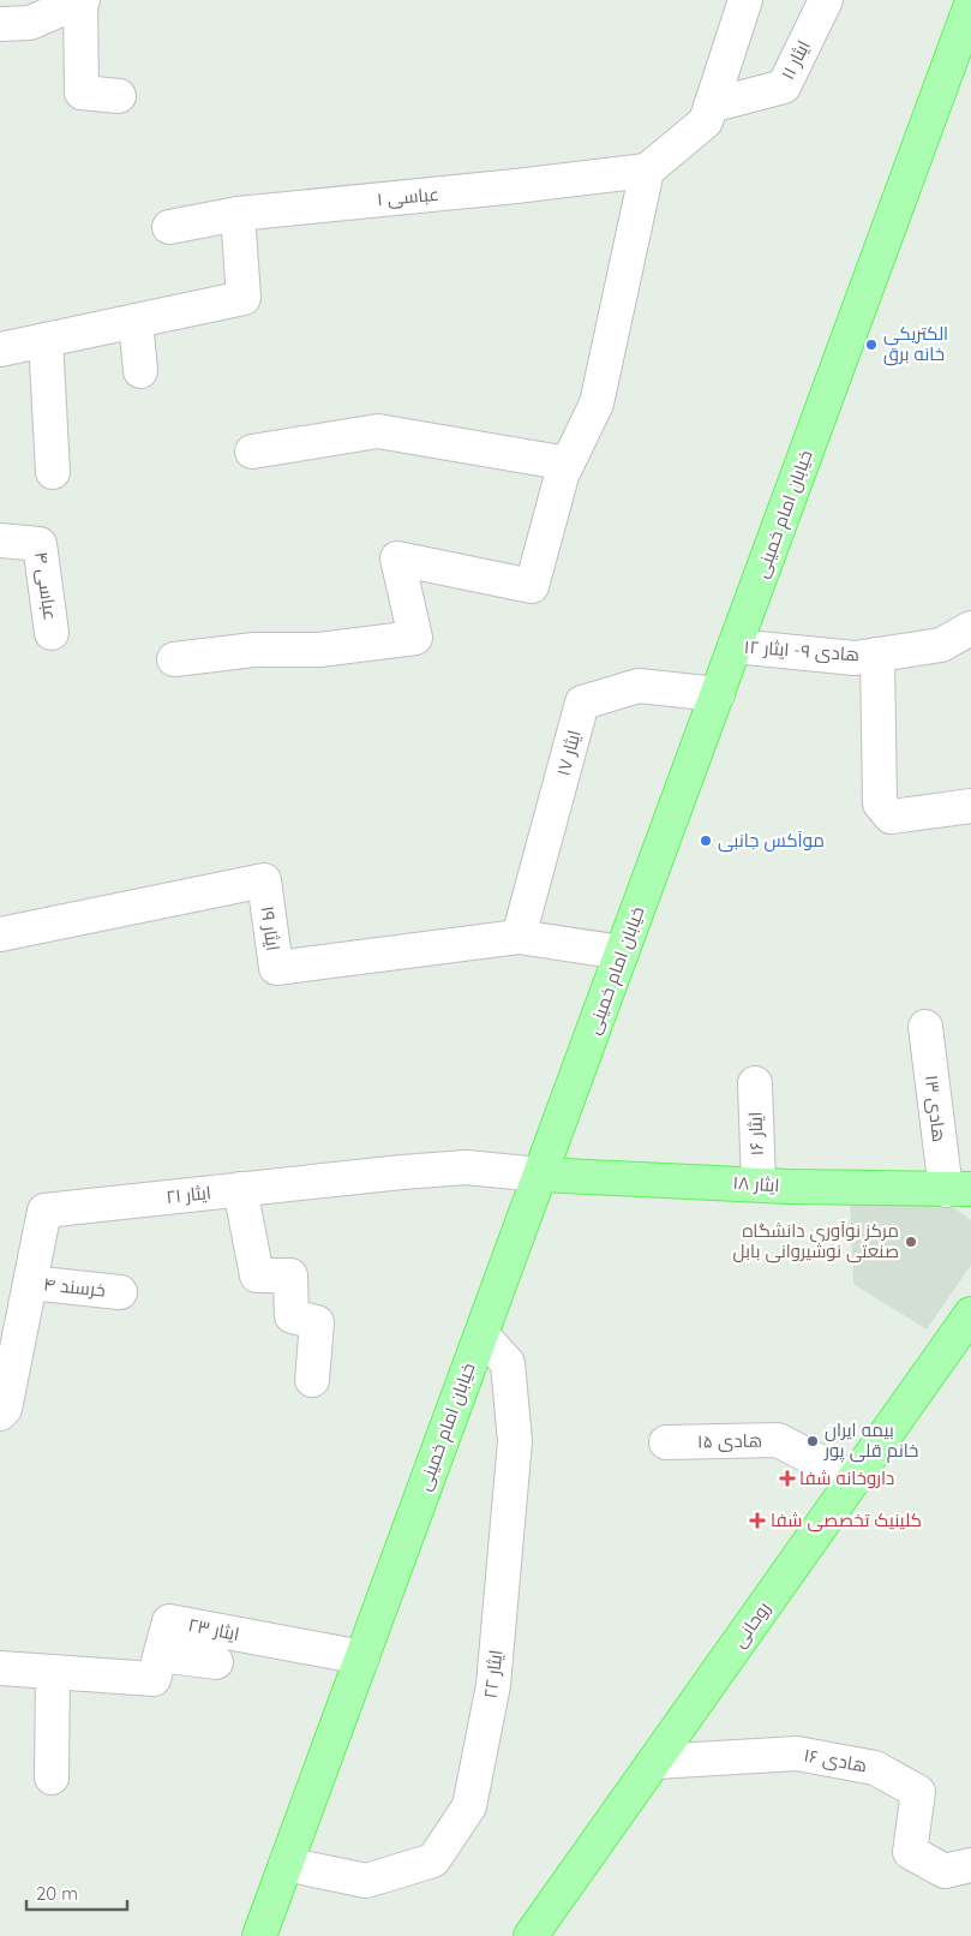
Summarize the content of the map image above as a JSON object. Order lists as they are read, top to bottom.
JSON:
{
  "streets": {
    "main road": ["خیابان امام خمینی", "ایثار ۱۸", "روحانی"],
    "street": [
      "ایثار ۱۱",
      "عباسی ۱",
      "عباسی ۴",
      "هادی ۹- ایثار ۱۲",
      "ایثار ۱۷",
      "ایثار ١٩",
      "هادی ۱۳",
      "ایثار ۱۶",
      "ایثار ۲۱",
      "خرسند ۴",
      "هادی ۱۵",
      "ایثار ۲۳",
      "ایثار ۲۲",
      "هادی ۱۶"
    ]
  },
  "crossings": [
    ["خیابان امام خمینی", "هادی ۹- ایثار ۱۲"],
    ["خیابان امام خمینی", "ایثار ۱۷"],
    ["خیابان امام خمینی", "ایثار ١٩"],
    ["خیابان امام خمینی", "ایثار ۱۸"],
    ["خیابان امام خمینی", "ایثار ۲۱"],
    ["خیابان امام خمینی", "ایثار ۲۳"],
    ["خیابان امام خمینی", "ایثار ۲۲"],
    ["ایثار ۱۷", "ایثار ١٩"],
    ["هادی ۱۳", "ایثار ۱۸"],
    ["ایثار ۱۶", "ایثار ۱۸"],
    ["ایثار ۱۸", "ایثار ۲۱"],
    ["ایثار ۲۱", "خرسند ۴"],
    ["هادی ۱۵", "روحانی"],
    ["روحانی", "هادی ۱۶"]
  ],
  "places": {
    "other": [
      "الکتریکی خانه برق",
      "مواَکس جانبی",
      "مرکز نوآوری دانشگاه صنعتی نوشیروانی بابل",
      "بیمه ایران خانم قلی پور"
    ],
    "health": ["داروخانه شفا", "کلینیک تخصصی شفا"]
  },
  "scale_bar": "20 m"
}
